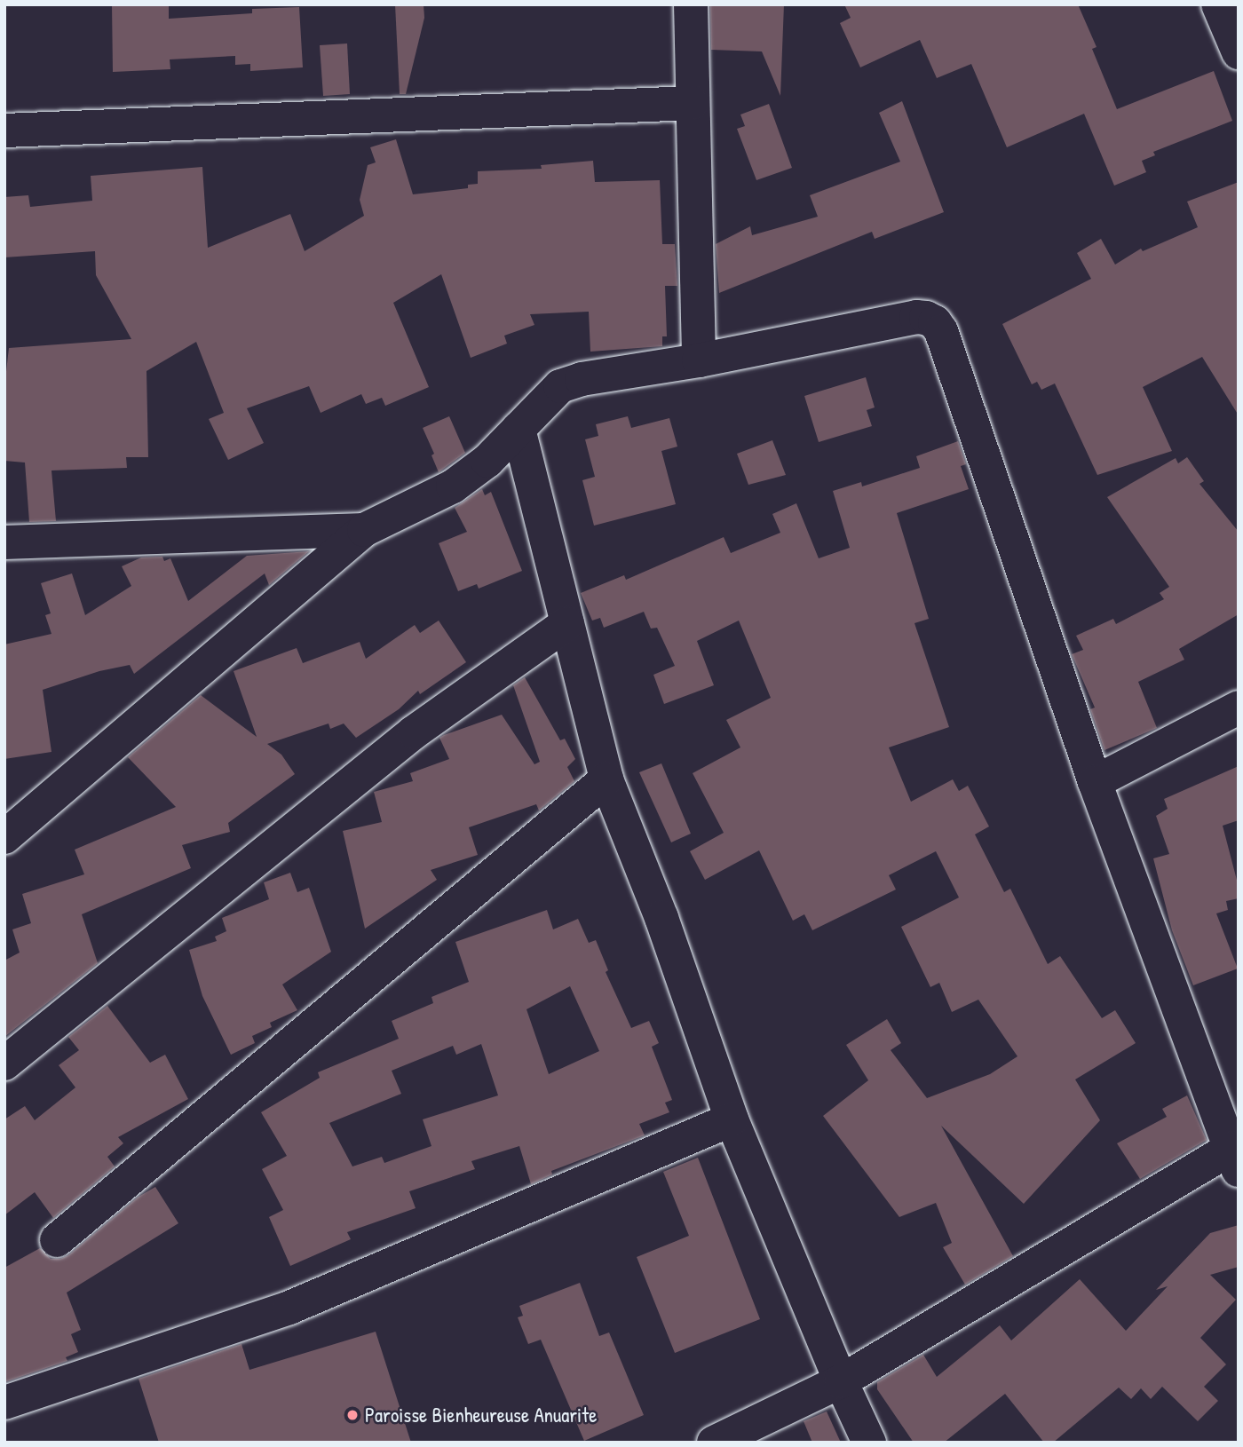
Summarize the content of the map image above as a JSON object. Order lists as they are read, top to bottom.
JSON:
{
  "places": ["Paroisse Bienheureuse Anuarite"]
}
